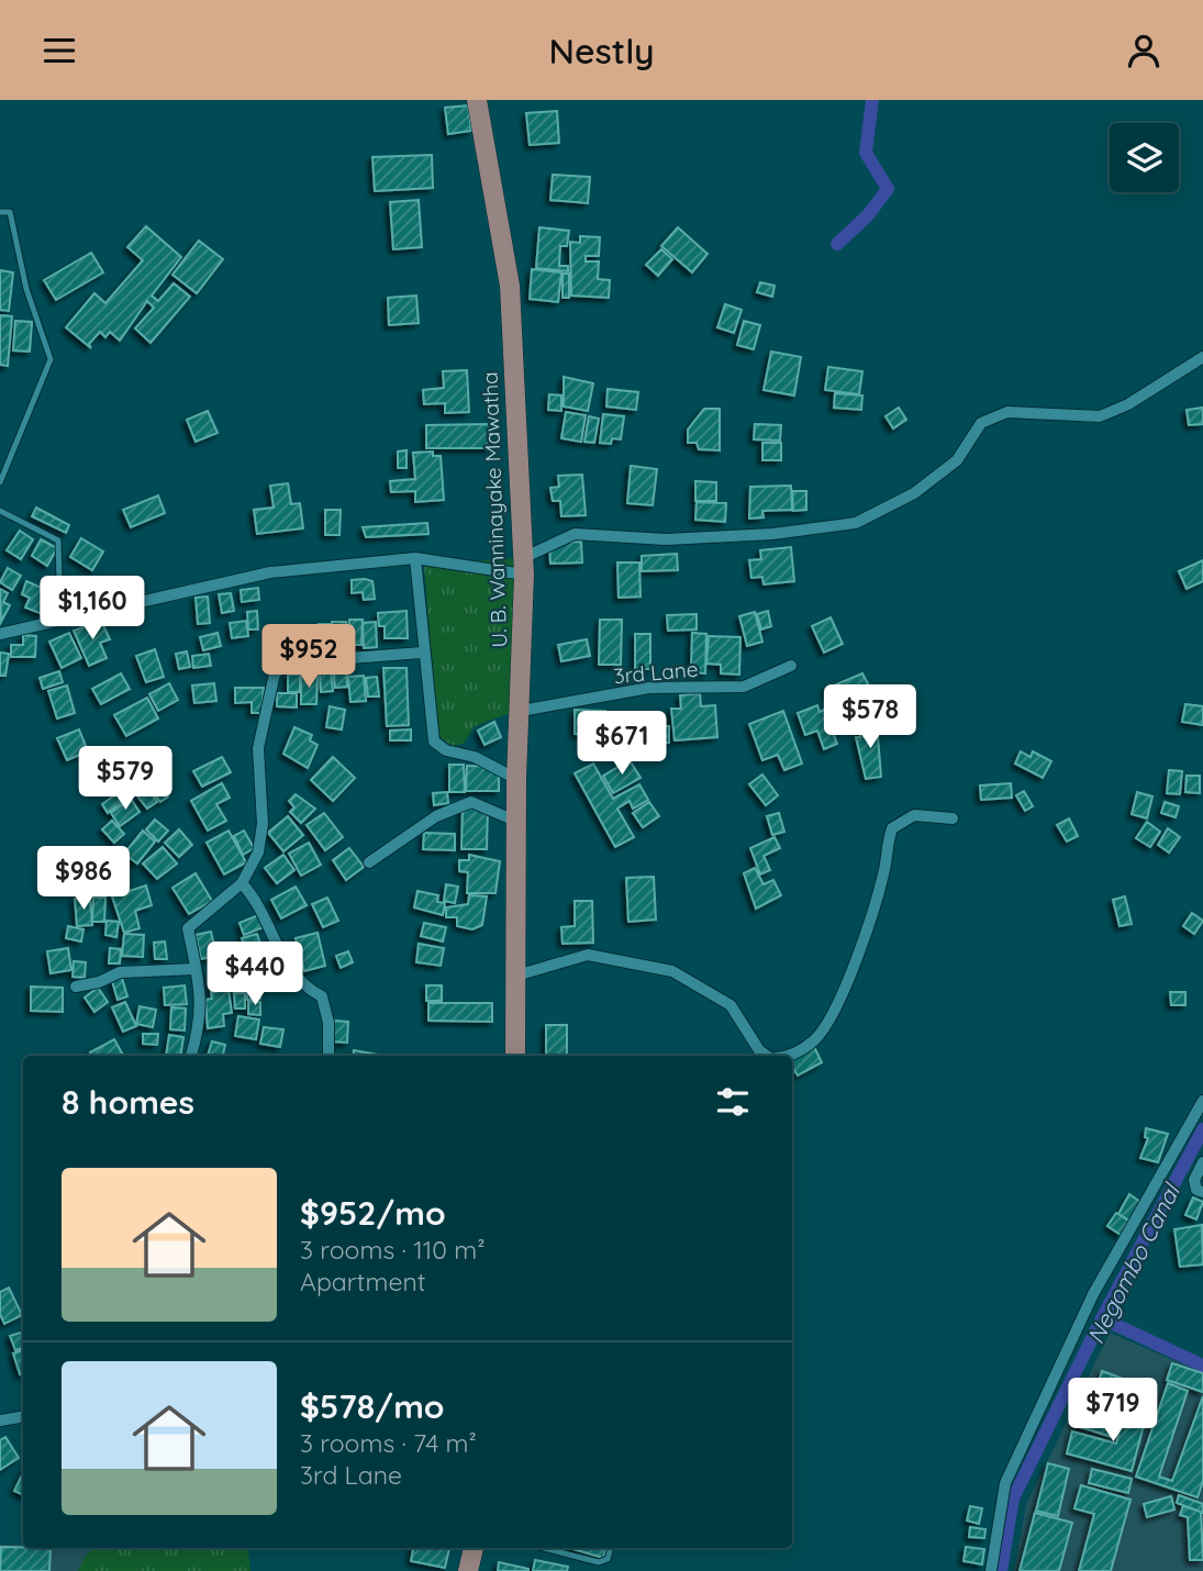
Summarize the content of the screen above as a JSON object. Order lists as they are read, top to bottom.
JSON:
{
  "streets": {
    "main road": ["U. B. Wanninayake Mawatha"],
    "street": ["3rd Lane"]
  },
  "crossings": [
    ["U. B. Wanninayake Mawatha", "3rd Lane"]
  ],
  "water": ["Negombo Canal"],
  "page": {
    "header": "Nestly",
    "price": [
      "$1,160",
      "$952",
      "$578",
      "$671",
      "$579",
      "$986",
      "$440",
      "$719"
    ],
    "heading": "8 homes",
    "list": [
      {
        "name": "$952/mo",
        "note": "3 rooms · 110 m² · Apartment"
      },
      {
        "name": "$578/mo",
        "note": "3 rooms · 74 m² · 3rd Lane"
      }
    ]
  }
}
